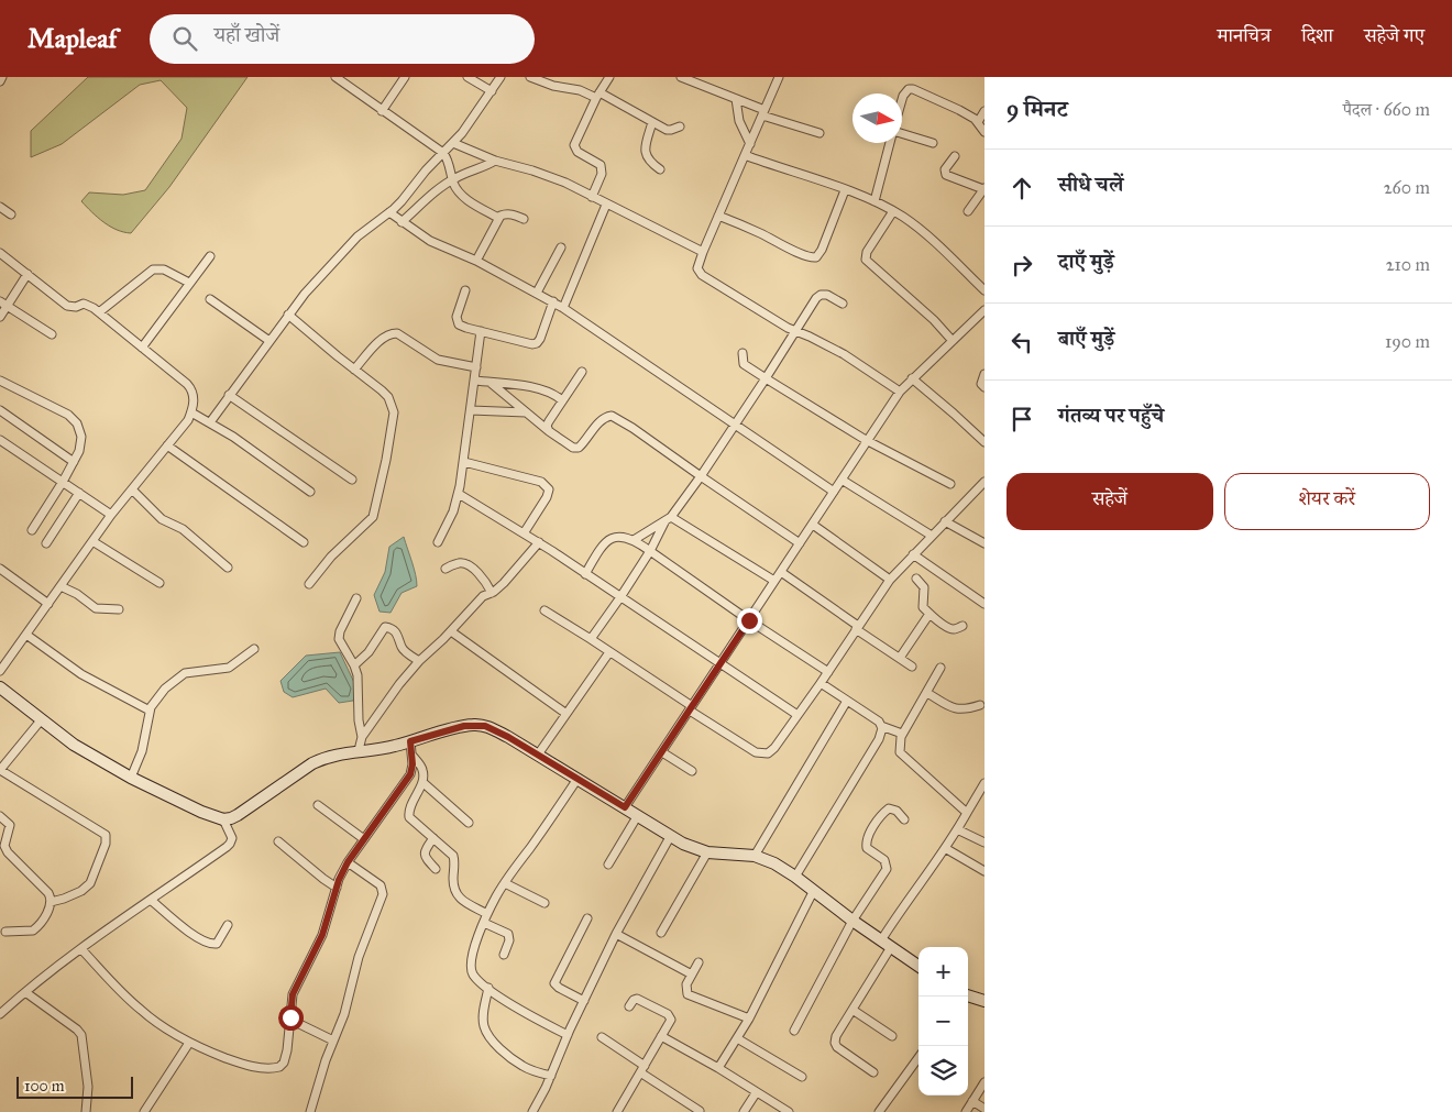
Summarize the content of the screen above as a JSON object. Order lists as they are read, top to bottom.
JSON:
{
  "scale_bar": "100 m",
  "north": "right",
  "page": {
    "header": "Mapleaf",
    "search": "यहाँ खोजें",
    "nav": ["मानचित्र", "दिशा", "सहेजे गए"],
    "heading": ["9 मिनट", "पैदल · 660 m"],
    "list": [
      ["सीधे चलें", "260 m"],
      ["दाएँ मुड़ें", "210 m"],
      ["बाएँ मुड़ें", "190 m"],
      "गंतव्य पर पहुँचे"
    ],
    "buttons": ["सहेजें", "शेयर करें"],
    "map_buttons": ["+", "−"],
    "scale": "100 m"
  }
}
